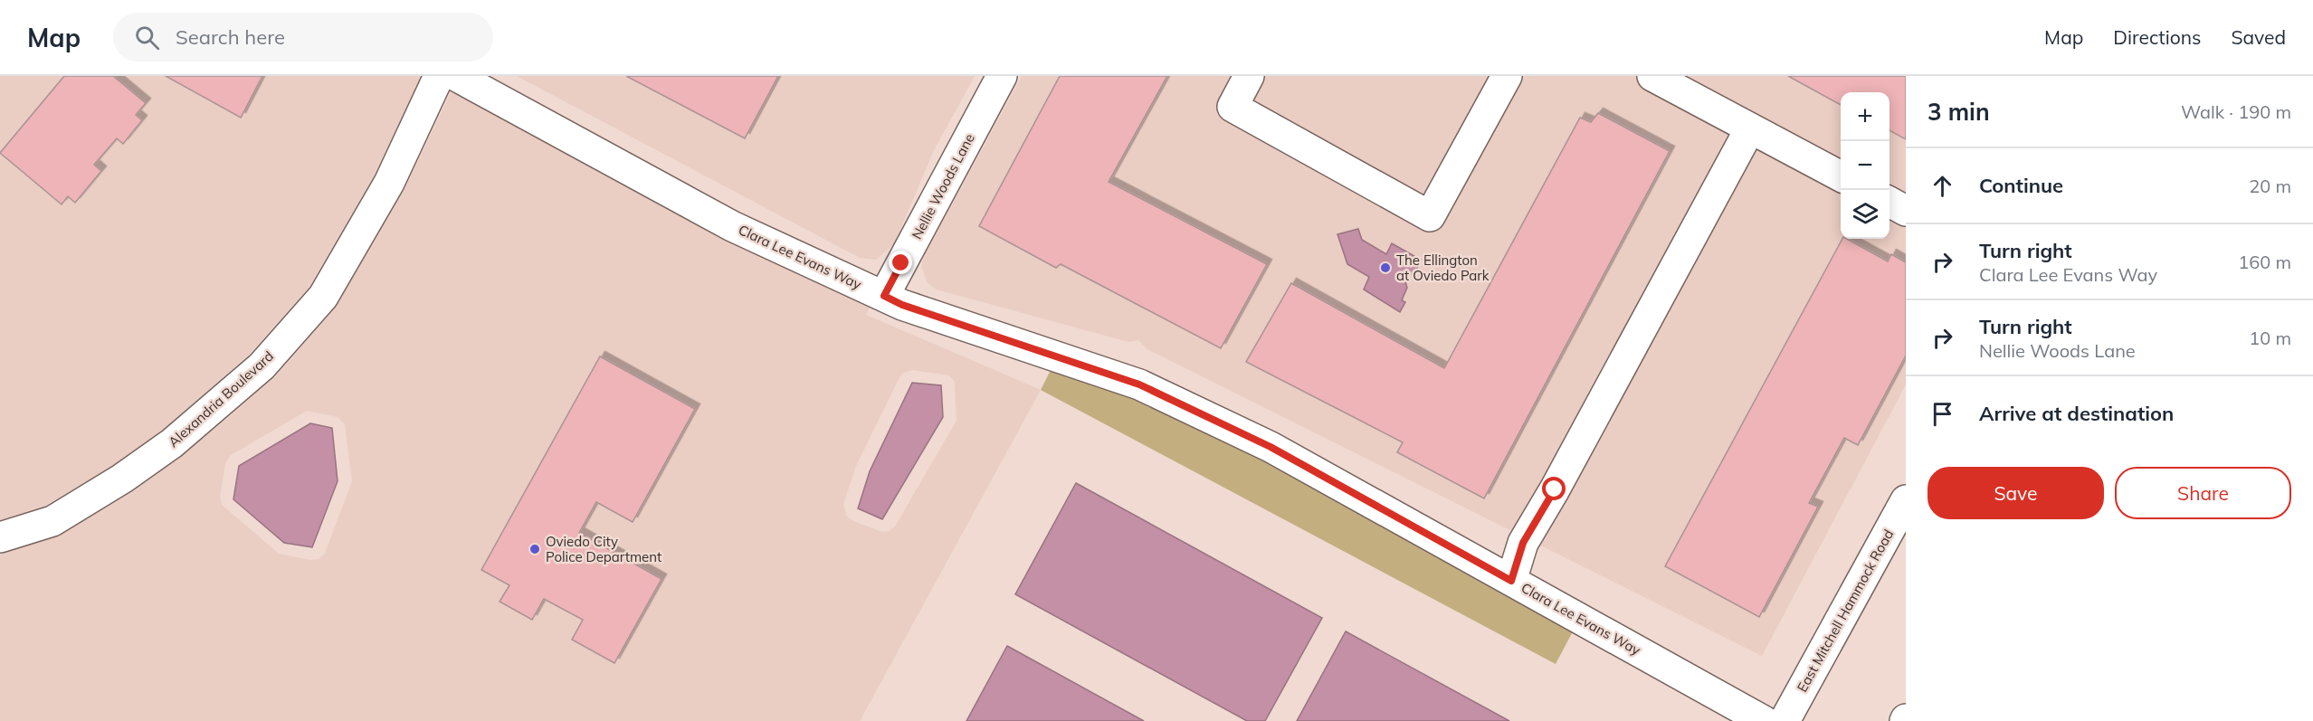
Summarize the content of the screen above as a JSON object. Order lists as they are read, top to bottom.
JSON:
{
  "streets": {
    "street": [
      "Nellie Woods Lane",
      "Clara Lee Evans Way",
      "Alexandria Boulevard",
      "East Mitchell Hammock Road"
    ]
  },
  "crossings": [
    ["Nellie Woods Lane", "Clara Lee Evans Way"]
  ],
  "places": ["The Ellington at Oviedo Park", "Oviedo City Police Department"],
  "page": {
    "header": "Map",
    "search": "Search here",
    "nav": ["Map", "Directions", "Saved"],
    "heading": ["3 min", "Walk · 190 m"],
    "map_buttons": ["+", "−"],
    "list": [
      ["Continue", "20 m"],
      ["Turn right", "Clara Lee Evans Way", "160 m"],
      ["Turn right", "Nellie Woods Lane", "10 m"],
      "Arrive at destination"
    ],
    "buttons": ["Save", "Share"]
  }
}
